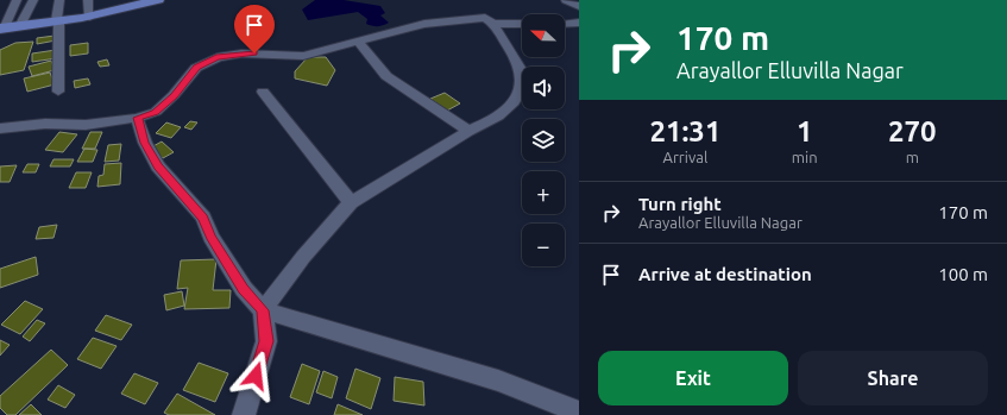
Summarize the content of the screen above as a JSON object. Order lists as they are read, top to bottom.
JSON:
{
  "north": "left",
  "page": {
    "turn": ["170 m", "Arayallor Elluvilla Nagar"],
    "map_buttons": ["+", "−"],
    "eta": [
      "21:31",
      "Arrival",
      "1",
      "min",
      "270",
      "m"
    ],
    "list": [
      {
        "name": "Turn right",
        "note": "Arayallor Elluvilla Nagar",
        "value": "170 m"
      },
      {
        "name": "Arrive at destination",
        "value": "100 m"
      }
    ],
    "buttons": ["Exit", "Share"]
  }
}
